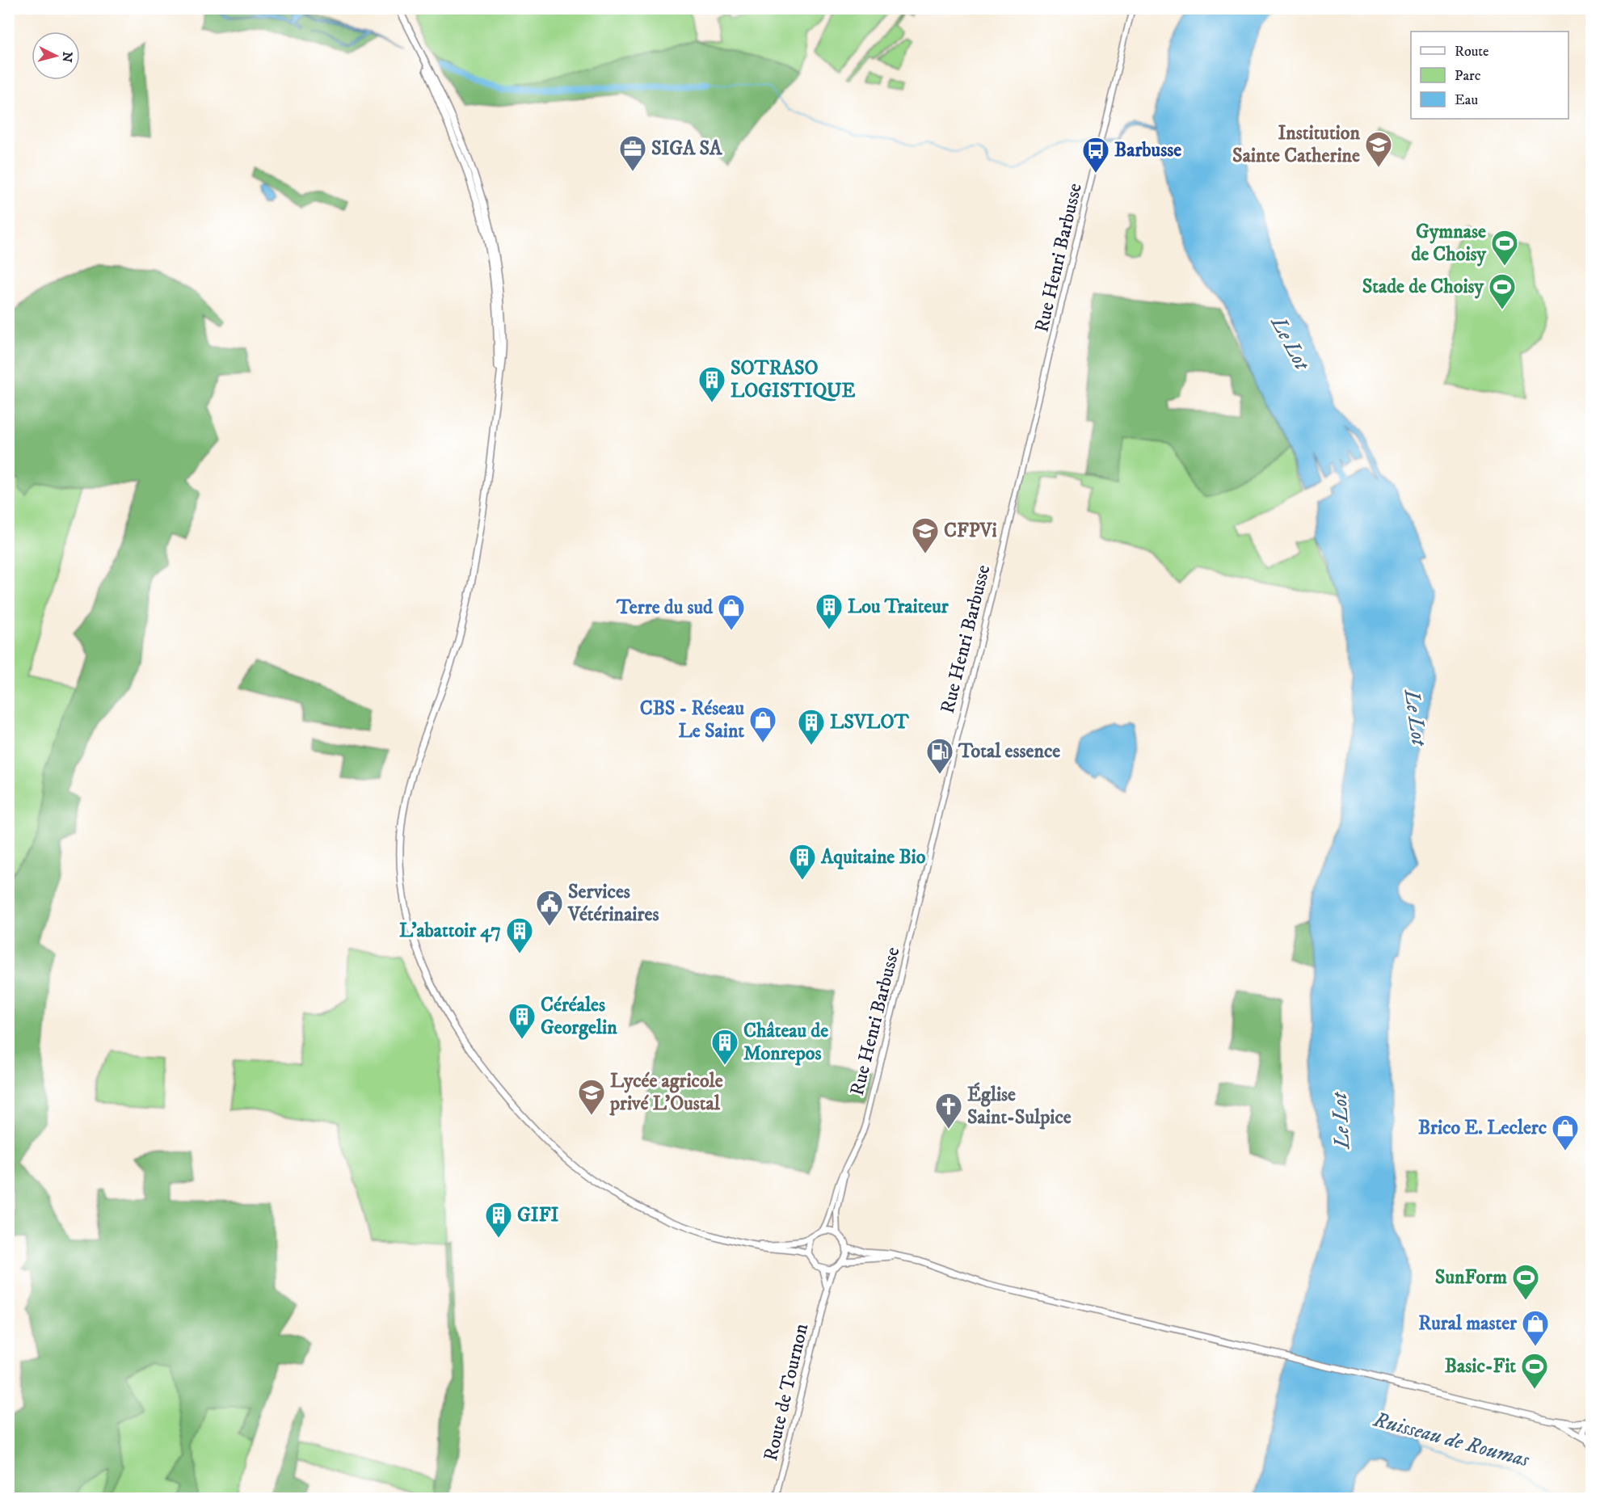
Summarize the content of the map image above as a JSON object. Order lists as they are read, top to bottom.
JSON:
{
  "streets": {
    "main road": ["Rue Henri Barbusse", "Route de Tournon"]
  },
  "crossings": [
    ["Rue Henri Barbusse", "Route de Tournon"]
  ],
  "water": ["Le Lot", "Ruisseau de Roumas"],
  "places": {
    "school or university": ["Institution Sainte Catherine", "CFPVi", "Lycée agricole privé L'Oustal"],
    "office": ["SIGA SA"],
    "bus stop": ["Barbusse"],
    "sports": [
      "Gymnase de Choisy",
      "Stade de Choisy",
      "SunForm",
      "Basic-Fit"
    ],
    "building": [
      "SOTRASO LOGISTIQUE",
      "Lou Traiteur",
      "LSVLOT",
      "Aquitaine Bio",
      "L'abattoir 47",
      "Céréales Georgelin",
      "Château de Monrepos",
      "GIFI"
    ],
    "shop": [
      "Terre du sud",
      "CBS - Réseau Le Saint",
      "Brico E. Leclerc",
      "Rural master"
    ],
    "fuel station": ["Total essence"],
    "public building": ["Services Vétérinaires"],
    "church": ["Église Saint-Sulpice"]
  },
  "legend": ["Route", "Parc", "Eau"],
  "north": "right"
}
